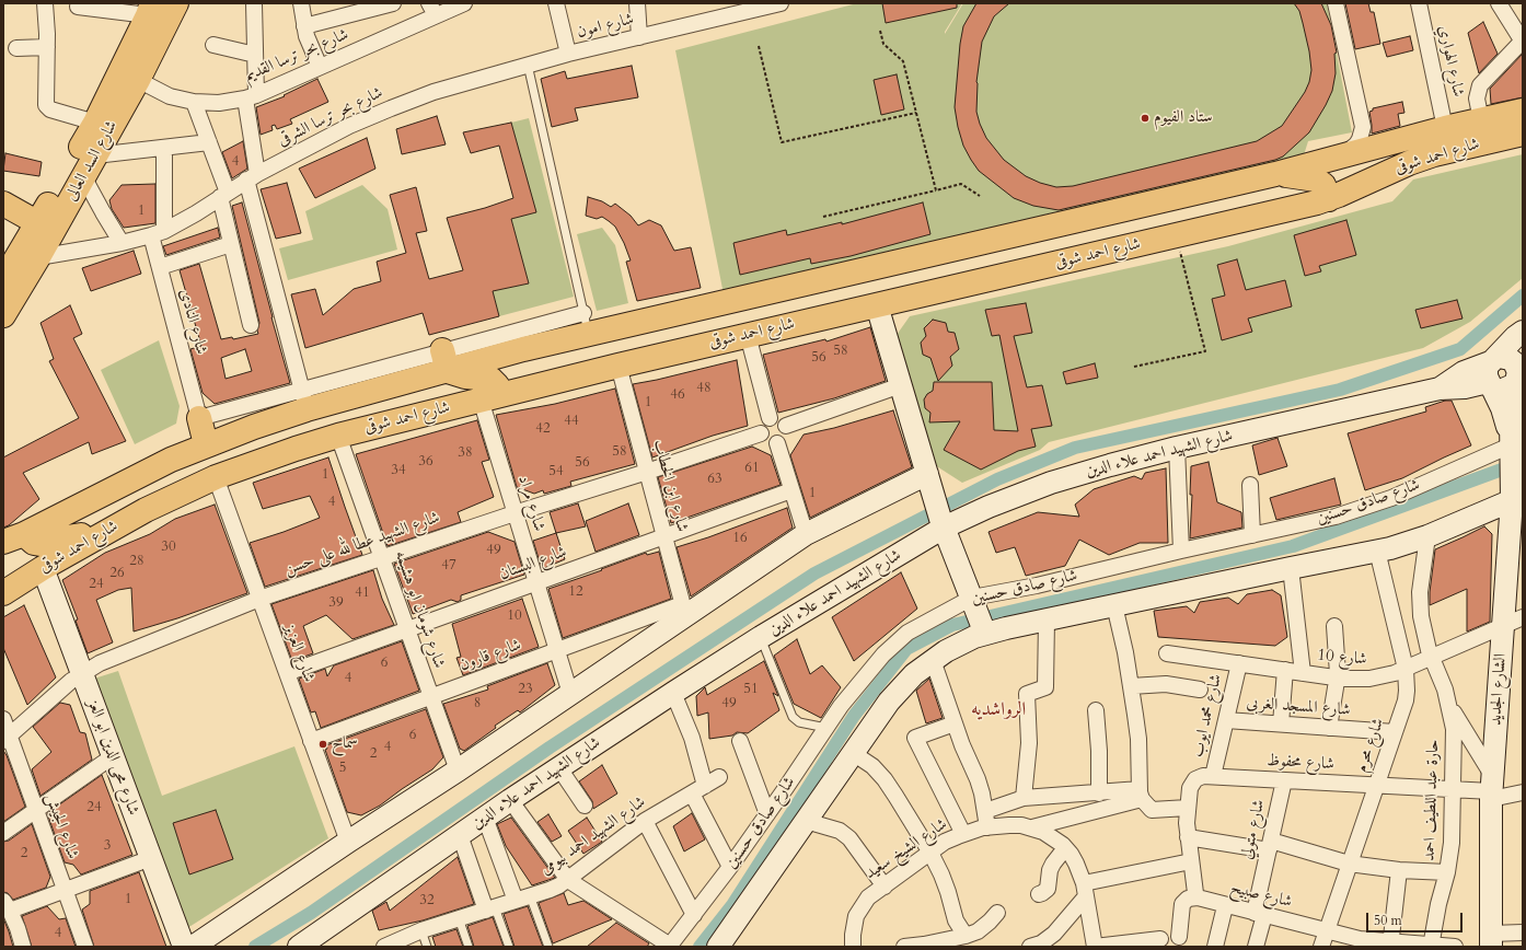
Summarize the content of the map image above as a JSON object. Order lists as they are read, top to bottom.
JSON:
{
  "streets": {
    "main road": ["شارع احمد شوقى", "شارع السد العالى"],
    "street": [
      "شارع امون",
      "شارع بحر ترسا القديم",
      "شارع الهواري",
      "شارع بحر ترسا الشرقى",
      "شارع النادى",
      "شارع الشهيد احمد علاء الدين",
      "شارع ابن الخطاب",
      "شارع صادق حسنين",
      "شارع مراد",
      "شارع الشهيد عطا لله على حسن",
      "شارع البستان",
      "شارع شومان ابو هشيمه",
      "شارع العزيز",
      "شارع قارون",
      "شارع 10",
      "الشارع الجديد",
      "شارع المسجد الغربى",
      "شارع محمد ايوب",
      "شارع محرم",
      "شارع محى الدين ابو العز",
      "شارع محفوظ",
      "حارة عبد اللطيف احمد",
      "شارع الجيش",
      "شارع متولي",
      "شارع الشهيد احمد بيومى",
      "شارع الشيخ سعيد",
      "شارع صبيح"
    ]
  },
  "crossings": [
    ["شارع امون", "شارع بحر ترسا الشرقى"],
    ["شارع بحر ترسا القديم", "شارع السد العالى"],
    ["شارع الهواري", "شارع احمد شوقى"],
    ["شارع بحر ترسا الشرقى", "شارع السد العالى"],
    ["شارع بحر ترسا الشرقى", "شارع النادى"],
    ["شارع احمد شوقى", "شارع ابن الخطاب"],
    ["شارع احمد شوقى", "شارع مراد"],
    ["شارع احمد شوقى", "شارع شومان ابو هشيمه"],
    ["شارع احمد شوقى", "شارع العزيز"],
    ["شارع احمد شوقى", "شارع محى الدين ابو العز"],
    ["شارع الشهيد احمد علاء الدين", "الشارع الجديد"],
    ["شارع ابن الخطاب", "شارع الشهيد عطا لله على حسن"],
    ["شارع ابن الخطاب", "شارع البستان"],
    ["شارع ابن الخطاب", "شارع قارون"],
    ["شارع صادق حسنين", "الشارع الجديد"],
    ["شارع صادق حسنين", "شارع محرم"],
    ["شارع صادق حسنين", "حارة عبد اللطيف احمد"],
    ["شارع مراد", "شارع الشهيد عطا لله على حسن"],
    ["شارع مراد", "شارع البستان"],
    ["شارع مراد", "شارع قارون"],
    ["شارع الشهيد عطا لله على حسن", "شارع شومان ابو هشيمه"],
    ["شارع الشهيد عطا لله على حسن", "شارع العزيز"],
    ["شارع الشهيد عطا لله على حسن", "شارع محى الدين ابو العز"],
    ["شارع الشهيد عطا لله على حسن", "شارع الجيش"],
    ["شارع البستان", "شارع شومان ابو هشيمه"],
    ["شارع البستان", "شارع العزيز"],
    ["شارع شومان ابو هشيمه", "شارع قارون"],
    ["شارع العزيز", "شارع قارون"],
    ["شارع 10", "الشارع الجديد"],
    ["شارع 10", "شارع محمد ايوب"],
    ["شارع 10", "شارع محرم"],
    ["شارع 10", "حارة عبد اللطيف احمد"],
    ["الشارع الجديد", "شارع محفوظ"],
    ["شارع المسجد الغربى", "شارع محمد ايوب"],
    ["شارع المسجد الغربى", "شارع محرم"],
    ["شارع محمد ايوب", "شارع محفوظ"],
    ["شارع محرم", "شارع محفوظ"],
    ["شارع محرم", "شارع صبيح"],
    ["شارع محفوظ", "حارة عبد اللطيف احمد"],
    ["شارع محفوظ", "شارع متولي"],
    ["حارة عبد اللطيف احمد", "شارع صبيح"],
    ["شارع متولي", "شارع صبيح"]
  ],
  "districts": ["الرواشديه"],
  "places": ["ستاد الفيوم", "سماح"],
  "house_numbers": [
    "4",
    "1",
    "58",
    "56",
    "48",
    "46",
    "1",
    "44",
    "42",
    "58",
    "38",
    "36",
    "56",
    "61",
    "34",
    "54",
    "1",
    "63",
    "1",
    "4",
    "16",
    "30",
    "49",
    "28",
    "47",
    "26",
    "24",
    "12",
    "41",
    "39",
    "10",
    "6",
    "4",
    "23",
    "51",
    "8",
    "49",
    "6",
    "4",
    "2",
    "5",
    "24",
    "3",
    "2",
    "1",
    "32",
    "4"
  ],
  "scale_bar": "50 m"
}
